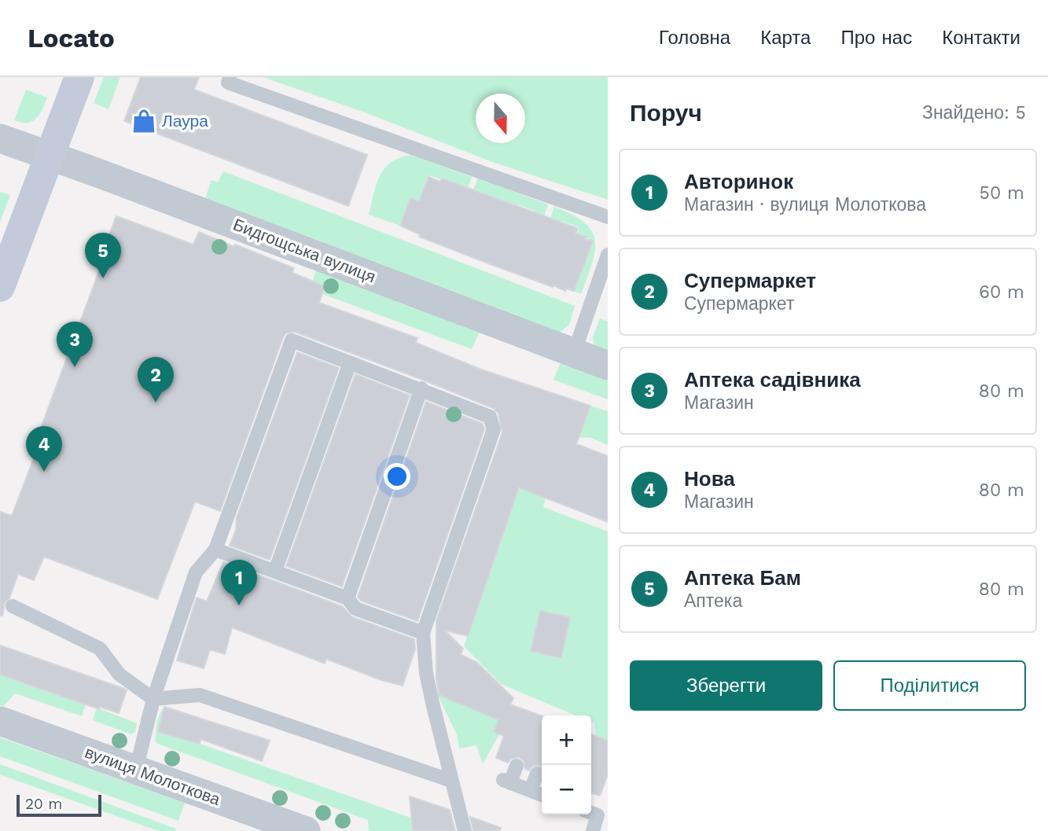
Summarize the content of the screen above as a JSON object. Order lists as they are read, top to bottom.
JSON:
{
  "streets": {
    "street": ["Бидгощська вулиця", "вулиця Молоткова"]
  },
  "places": {
    "shop": ["Лаура"]
  },
  "scale_bar": "20 m",
  "north": "bottom",
  "page": {
    "header": "Locato",
    "nav": [
      "Головна",
      "Карта",
      "Про нас",
      "Контакти"
    ],
    "heading": ["Поруч", "Знайдено: 5"],
    "list": [
      {
        "mark": "1",
        "name": "Авторинок",
        "note": "Магазин · вулиця Молоткова",
        "value": "50 m"
      },
      {
        "mark": "2",
        "name": "Супермаркет",
        "note": "Супермаркет",
        "value": "60 m"
      },
      {
        "mark": "3",
        "name": "Аптека садівника",
        "note": "Магазин",
        "value": "80 m"
      },
      {
        "mark": "4",
        "name": "Нова",
        "note": "Магазин",
        "value": "80 m"
      },
      {
        "mark": "5",
        "name": "Аптека Бам",
        "note": "Аптека",
        "value": "80 m"
      }
    ],
    "pins": [
      "5",
      "3",
      "2",
      "4",
      "1"
    ],
    "buttons": ["Зберегти", "Поділитися"],
    "map_buttons": ["+", "−"],
    "scale": "20 m"
  }
}
